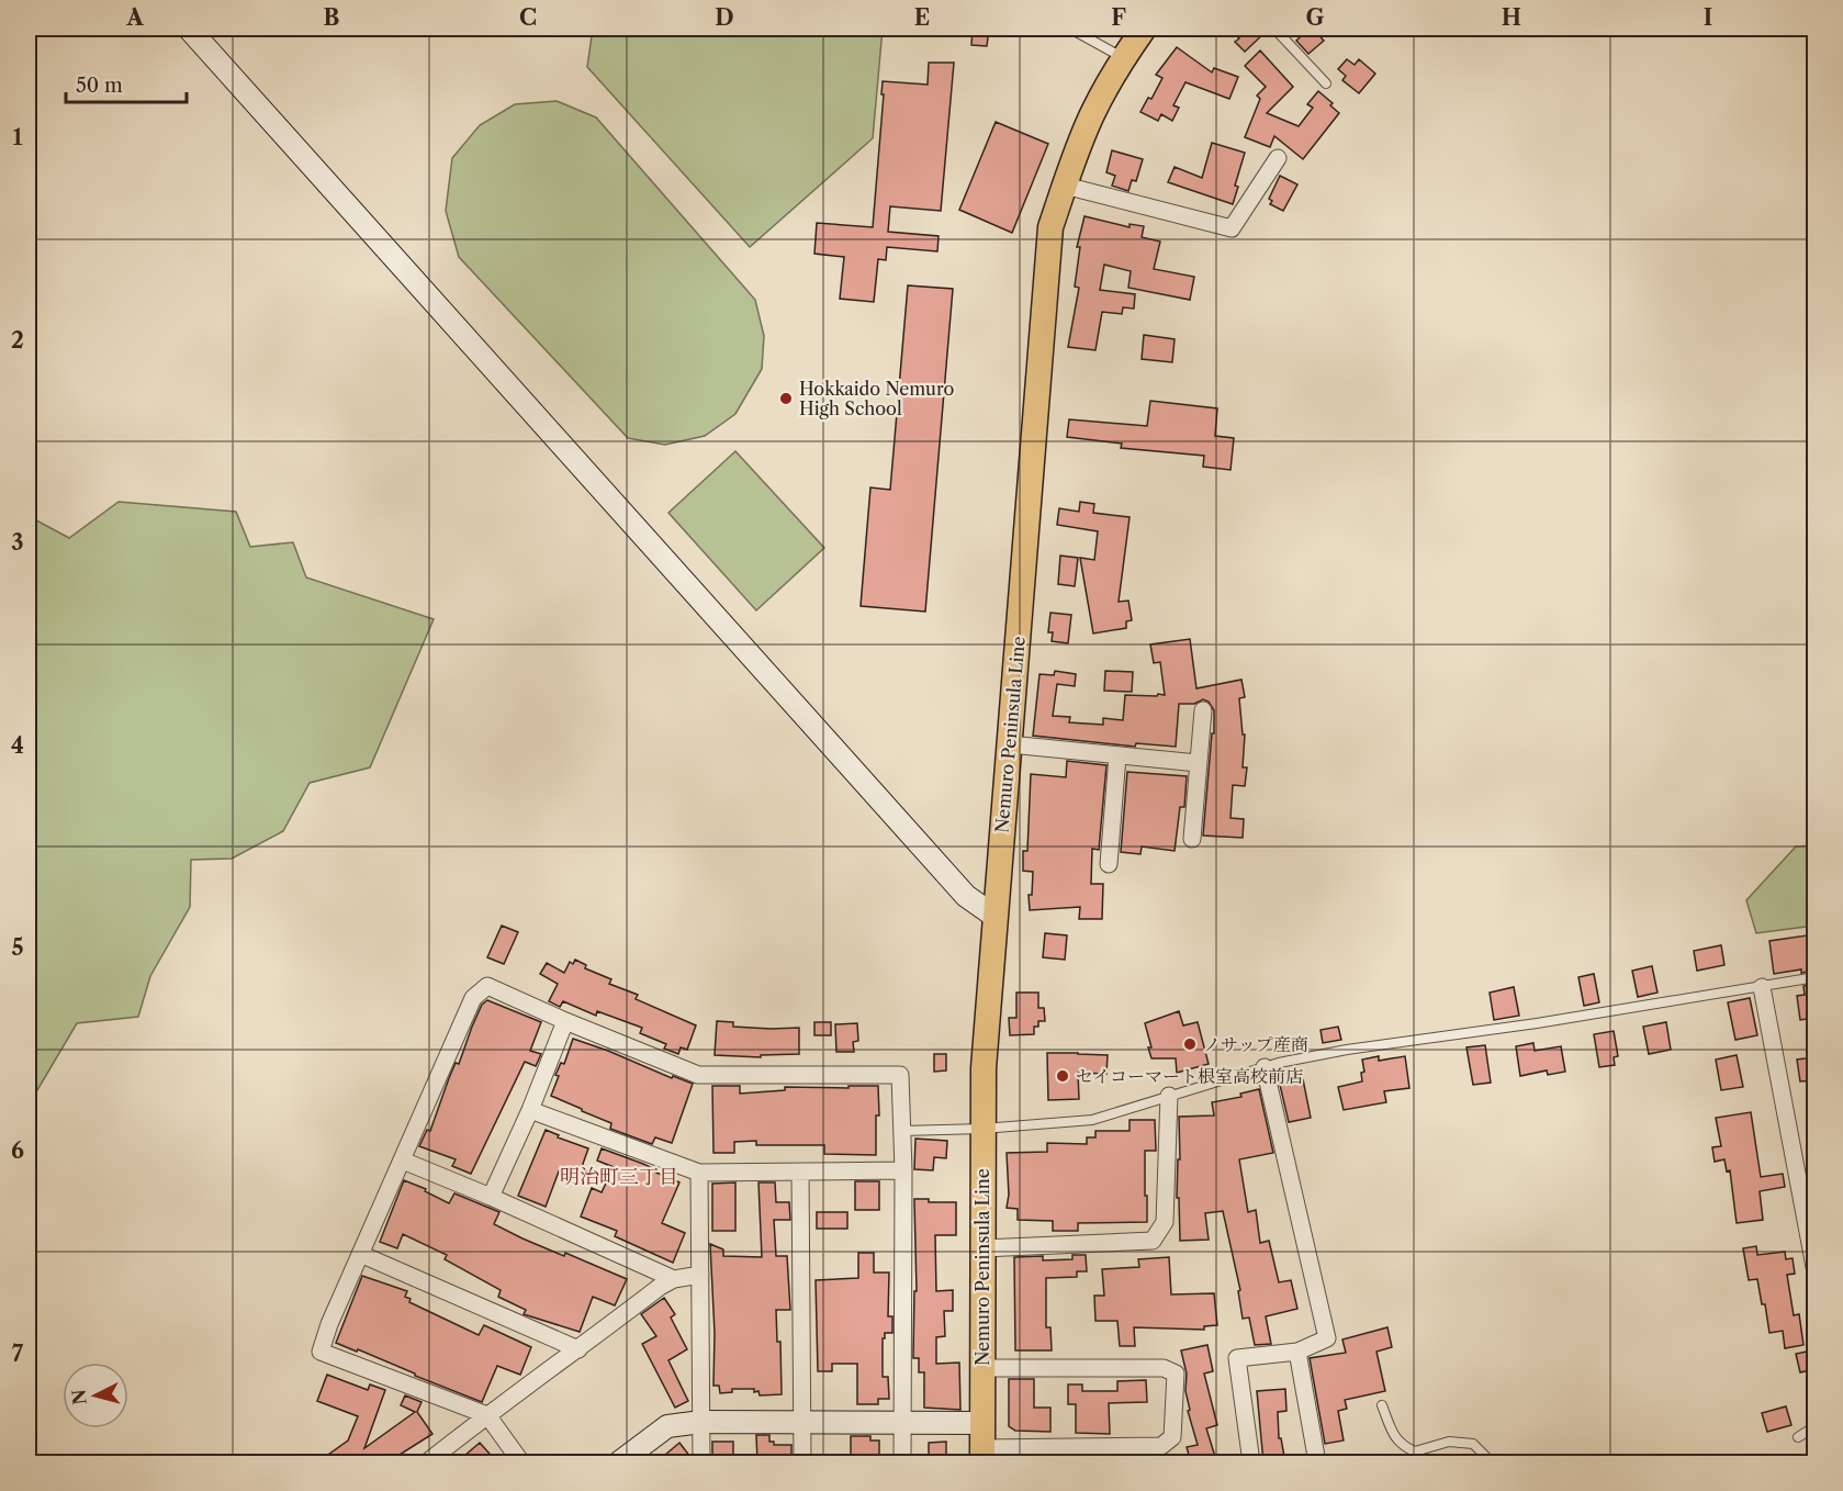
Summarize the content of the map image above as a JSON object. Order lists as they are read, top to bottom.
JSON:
{
  "streets": {
    "main road": ["Nemuro Peninsula Line"]
  },
  "districts": ["明治町三丁目"],
  "places": ["Hokkaido Nemuro High School", "ノサップ産商", "セイコーマート根室高校前店"],
  "scale_bar": "50 m",
  "north": "left",
  "grid": {
    "columns": [
      "A",
      "B",
      "C",
      "D",
      "E",
      "F",
      "G",
      "H",
      "I"
    ],
    "rows": [
      "1",
      "2",
      "3",
      "4",
      "5",
      "6",
      "7"
    ]
  }
}
